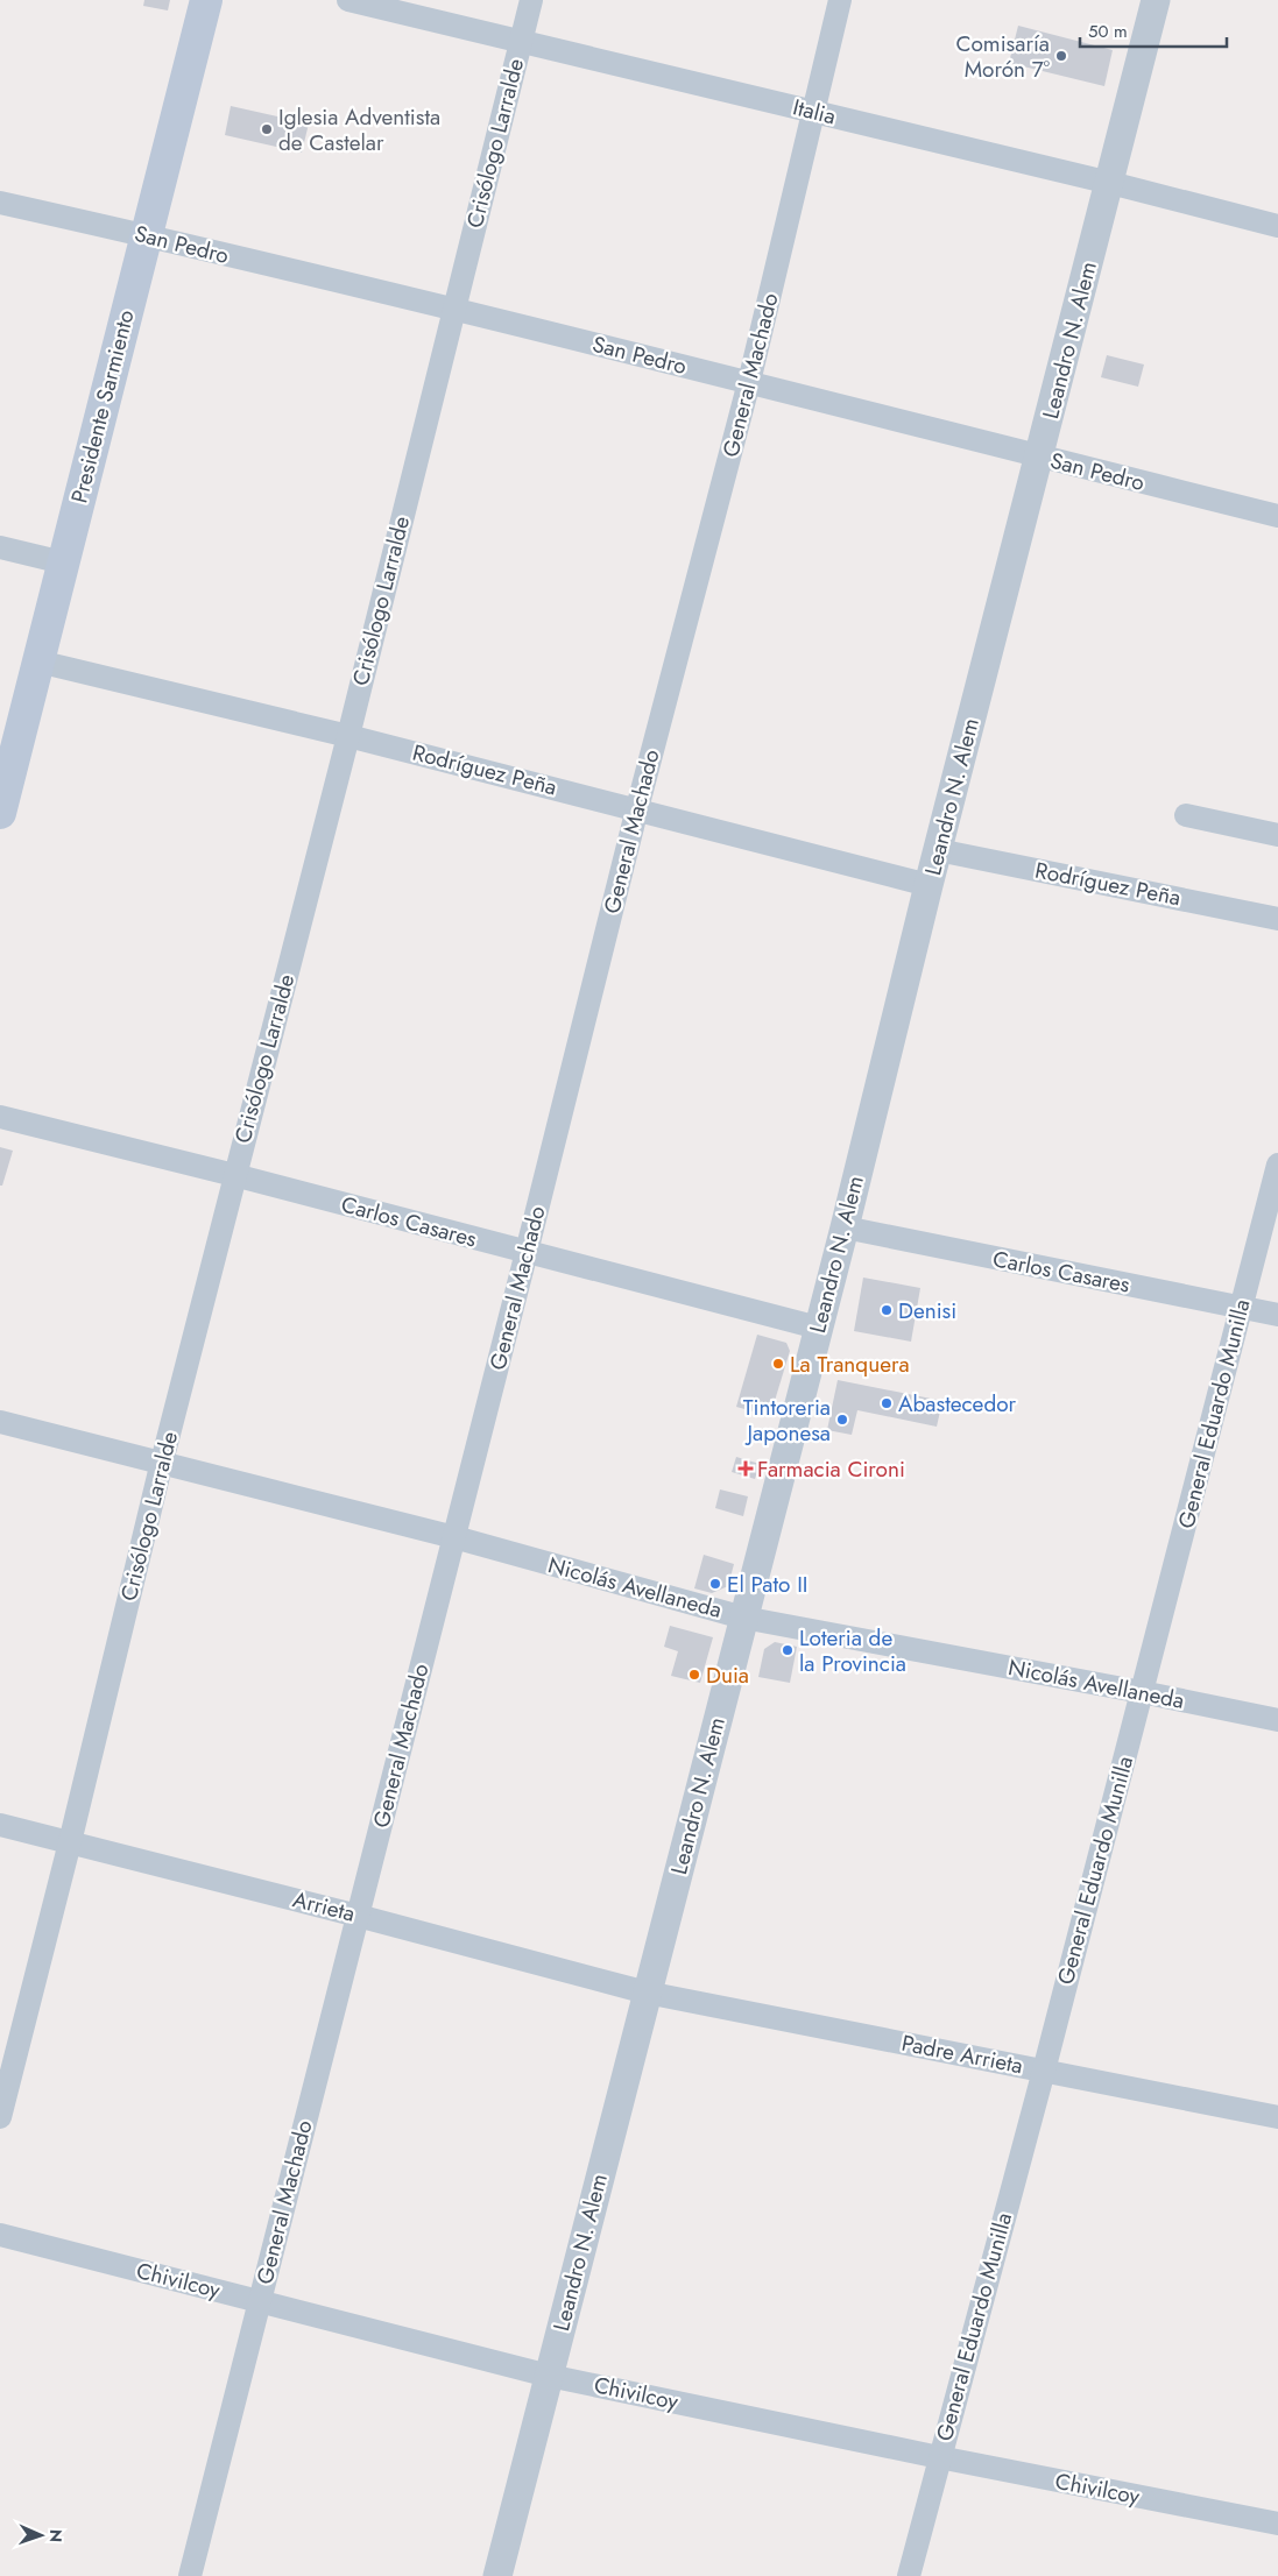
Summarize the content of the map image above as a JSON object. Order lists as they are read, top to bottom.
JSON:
{
  "streets": {
    "main road": ["Presidente Sarmiento"],
    "street": [
      "Italia",
      "Crisólogo Larralde",
      "San Pedro",
      "Leandro N. Alem",
      "General Machado",
      "Rodríguez Peña",
      "Carlos Casares",
      "General Eduardo Munilla",
      "Nicolás Avellaneda",
      "Arrieta",
      "Padre Arrieta",
      "Chivilcoy"
    ]
  },
  "crossings": [
    ["Italia", "Crisólogo Larralde"],
    ["Italia", "Leandro N. Alem"],
    ["Italia", "General Machado"],
    ["Crisólogo Larralde", "San Pedro"],
    ["Crisólogo Larralde", "Rodríguez Peña"],
    ["Crisólogo Larralde", "Carlos Casares"],
    ["Crisólogo Larralde", "Nicolás Avellaneda"],
    ["Crisólogo Larralde", "Arrieta"],
    ["San Pedro", "Leandro N. Alem"],
    ["San Pedro", "General Machado"],
    ["San Pedro", "Presidente Sarmiento"],
    ["Leandro N. Alem", "Rodríguez Peña"],
    ["Leandro N. Alem", "Carlos Casares"],
    ["Leandro N. Alem", "Nicolás Avellaneda"],
    ["Leandro N. Alem", "Arrieta"],
    ["Leandro N. Alem", "Padre Arrieta"],
    ["Leandro N. Alem", "Chivilcoy"],
    ["General Machado", "Rodríguez Peña"],
    ["General Machado", "Carlos Casares"],
    ["General Machado", "Nicolás Avellaneda"],
    ["General Machado", "Arrieta"],
    ["General Machado", "Chivilcoy"],
    ["Presidente Sarmiento", "Rodríguez Peña"],
    ["Carlos Casares", "General Eduardo Munilla"],
    ["General Eduardo Munilla", "Nicolás Avellaneda"],
    ["General Eduardo Munilla", "Padre Arrieta"],
    ["General Eduardo Munilla", "Chivilcoy"],
    ["Arrieta", "Padre Arrieta"]
  ],
  "places": {
    "other": [
      "Comisaría Morón 7°",
      "Iglesia Adventista de Castelar",
      "Denisi",
      "La Tranquera",
      "Abastecedor",
      "Tintoreria Japonesa",
      "El Pato II",
      "Loteria de la Provincia",
      "Duia"
    ],
    "health": ["Farmacia Cironi"]
  },
  "scale_bar": "50 m",
  "north": "right"
}
